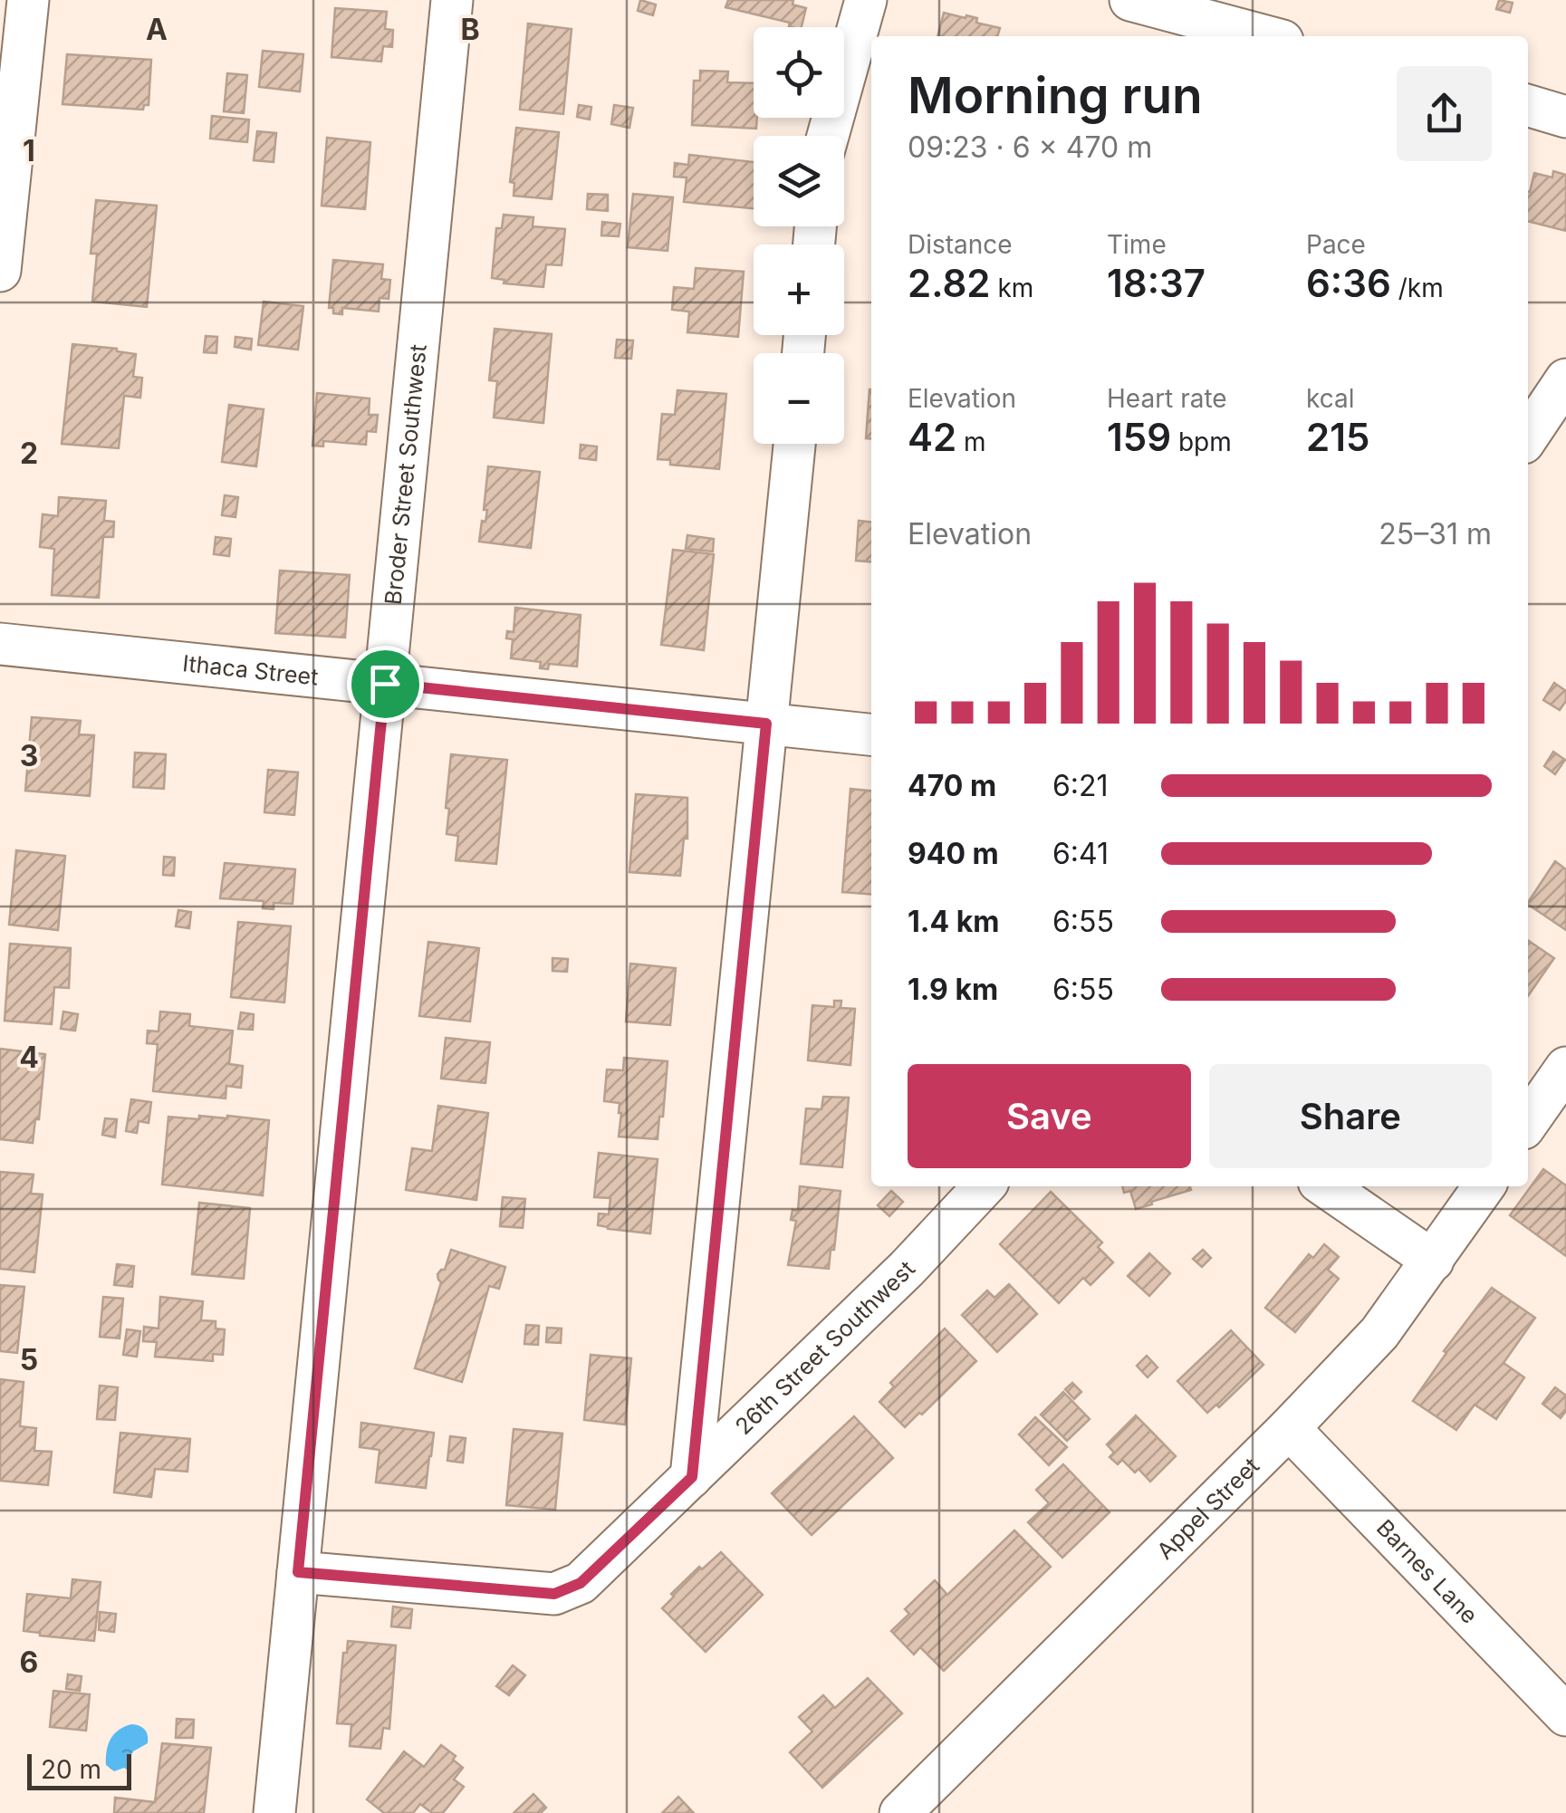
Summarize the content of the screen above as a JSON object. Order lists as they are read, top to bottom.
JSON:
{
  "streets": {
    "street": [
      "Broder Street Southwest",
      "Ithaca Street",
      "26th Street Southwest",
      "Appel Street",
      "Barnes Lane"
    ]
  },
  "crossings": [
    ["Broder Street Southwest", "Ithaca Street"],
    ["Broder Street Southwest", "26th Street Southwest"],
    ["Appel Street", "Barnes Lane"]
  ],
  "scale_bar": "20 m",
  "page": {
    "map_buttons": ["+", "−"],
    "heading": ["Morning run", "09:23 · 6 × 470 m"],
    "stats": [
      ["Distance", "2.82 km"],
      ["Time", "18:37"],
      ["Pace", "6:36 /km"],
      ["Elevation", "42 m"],
      ["Heart rate", "159 bpm"],
      ["kcal", "215"]
    ],
    "chart": ["Elevation", "25–31 m"],
    "list": [
      {
        "name": "470 m",
        "note": "6:21"
      },
      {
        "name": "940 m",
        "note": "6:41"
      },
      {
        "name": "1.4 km",
        "note": "6:55"
      },
      {
        "name": "1.9 km",
        "note": "6:55"
      }
    ],
    "buttons": ["Save", "Share"],
    "scale": "20 m"
  },
  "grid": {
    "columns": ["A", "B"],
    "rows": [
      "1",
      "2",
      "3",
      "4",
      "5",
      "6"
    ]
  }
}
